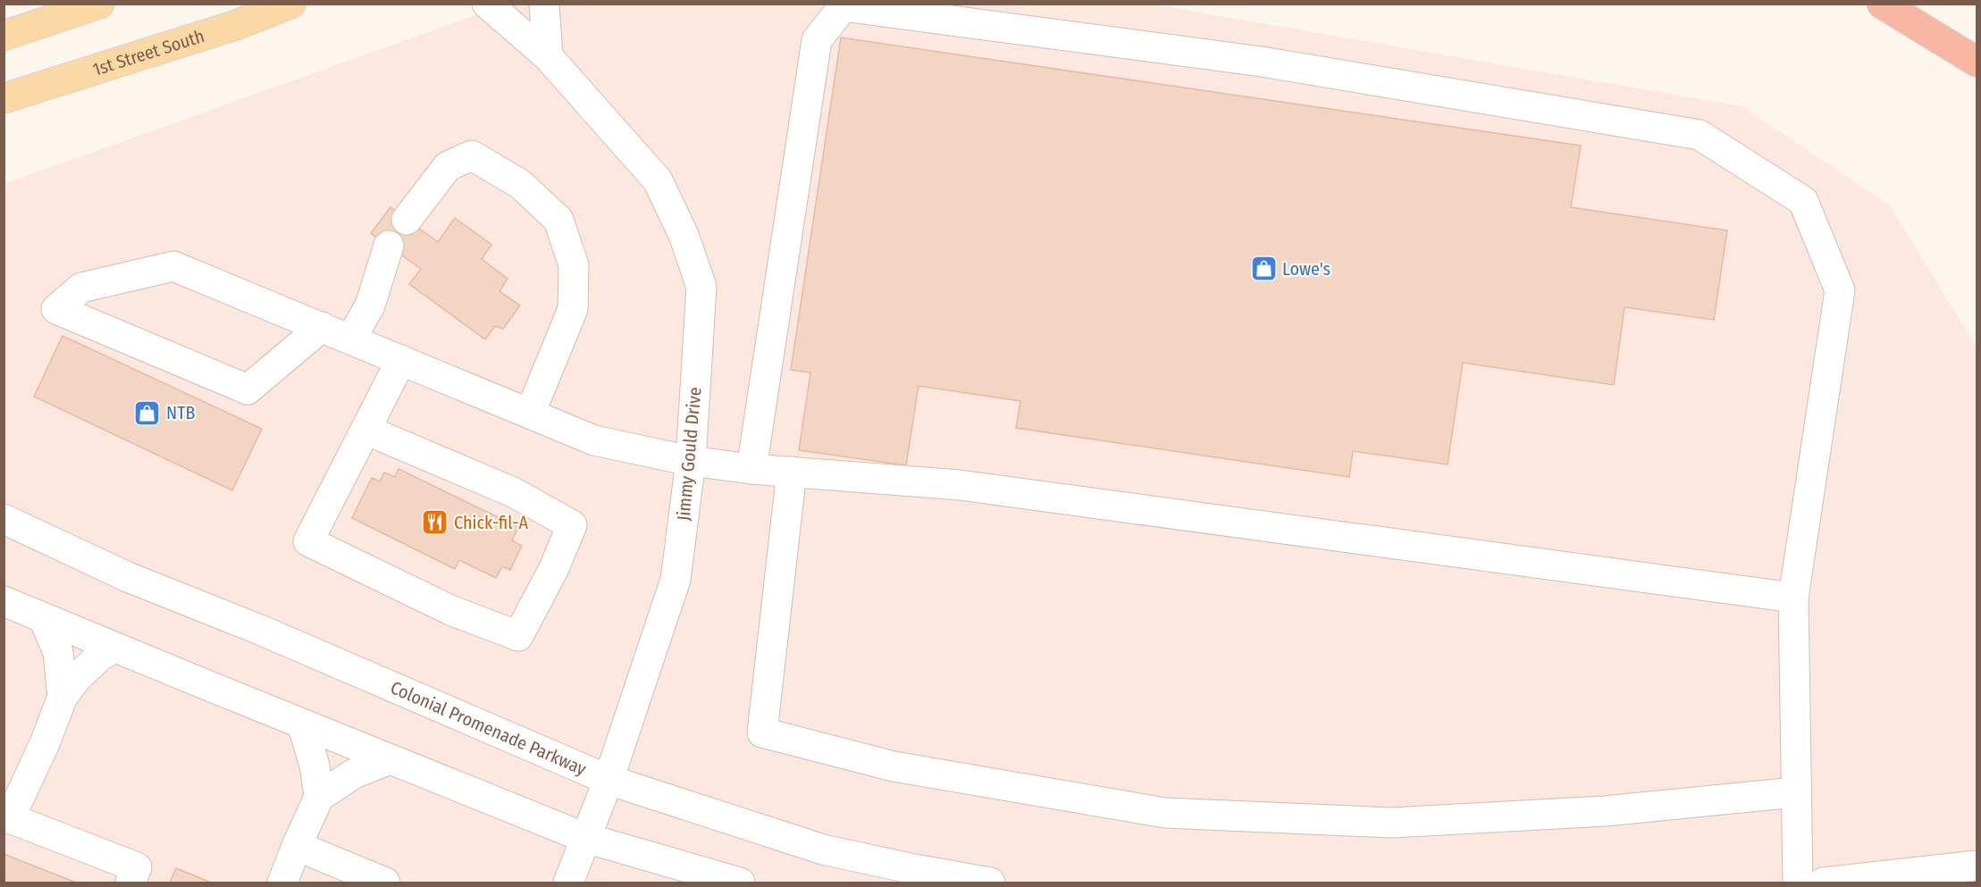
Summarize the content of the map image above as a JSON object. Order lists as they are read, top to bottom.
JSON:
{
  "streets": {
    "main road": ["1st Street South"],
    "street": ["Jimmy Gould Drive", "Colonial Promenade Parkway"]
  },
  "crossings": [
    ["Jimmy Gould Drive", "Colonial Promenade Parkway"]
  ],
  "places": {
    "shop": ["Lowe's", "NTB"],
    "restaurant": ["Chick-fil-A"]
  }
}
